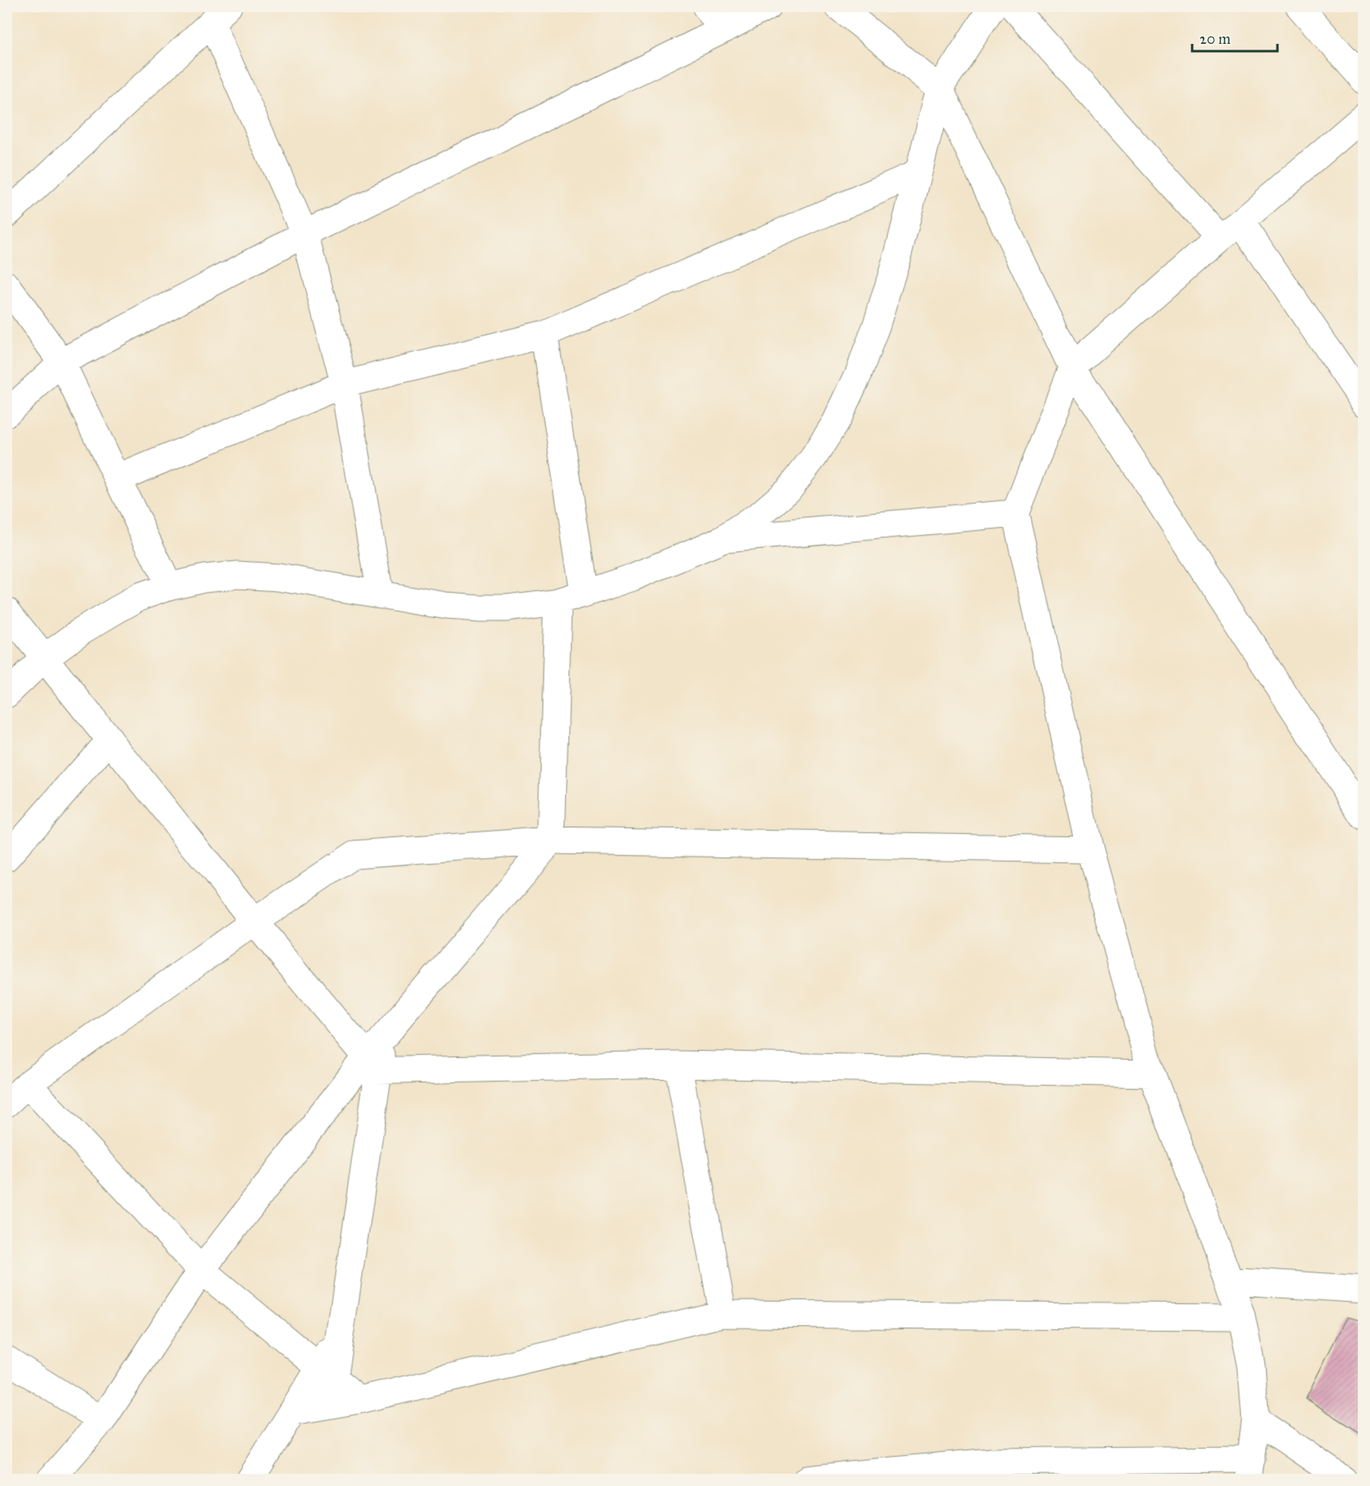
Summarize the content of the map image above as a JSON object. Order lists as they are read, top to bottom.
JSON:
{
  "scale_bar": "20 m"
}
